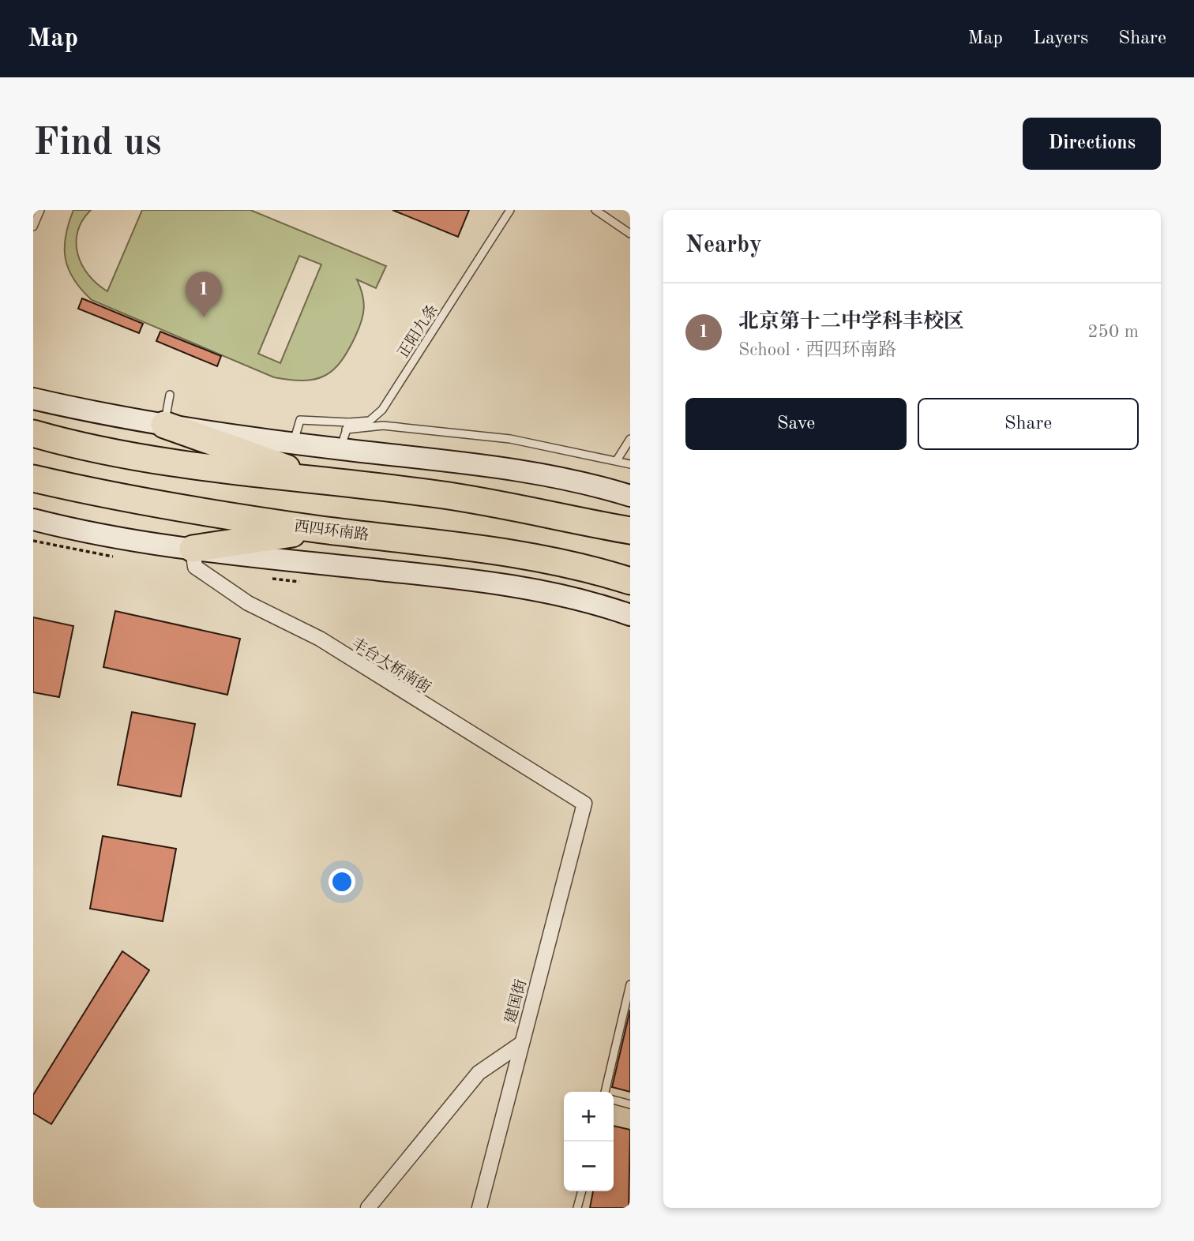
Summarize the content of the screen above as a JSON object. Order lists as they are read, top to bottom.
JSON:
{
  "streets": {
    "highway": ["西四环南路"],
    "street": ["丰台大桥南街", "建国街"],
    "lane": ["正阳九条"]
  },
  "crossings": [
    ["丰台大桥南街", "建国街"]
  ],
  "page": {
    "header": "Map",
    "nav": ["Map", "Layers", "Share"],
    "buttons": [
      "Directions",
      ["Save", "Share"]
    ],
    "title": "Find us",
    "heading": "Nearby",
    "pins": "1",
    "list": [
      {
        "mark": "1",
        "name": "北京第十二中学科丰校区",
        "note": "School · 西四环南路",
        "value": "250 m"
      }
    ],
    "map_buttons": ["+", "−"]
  }
}
